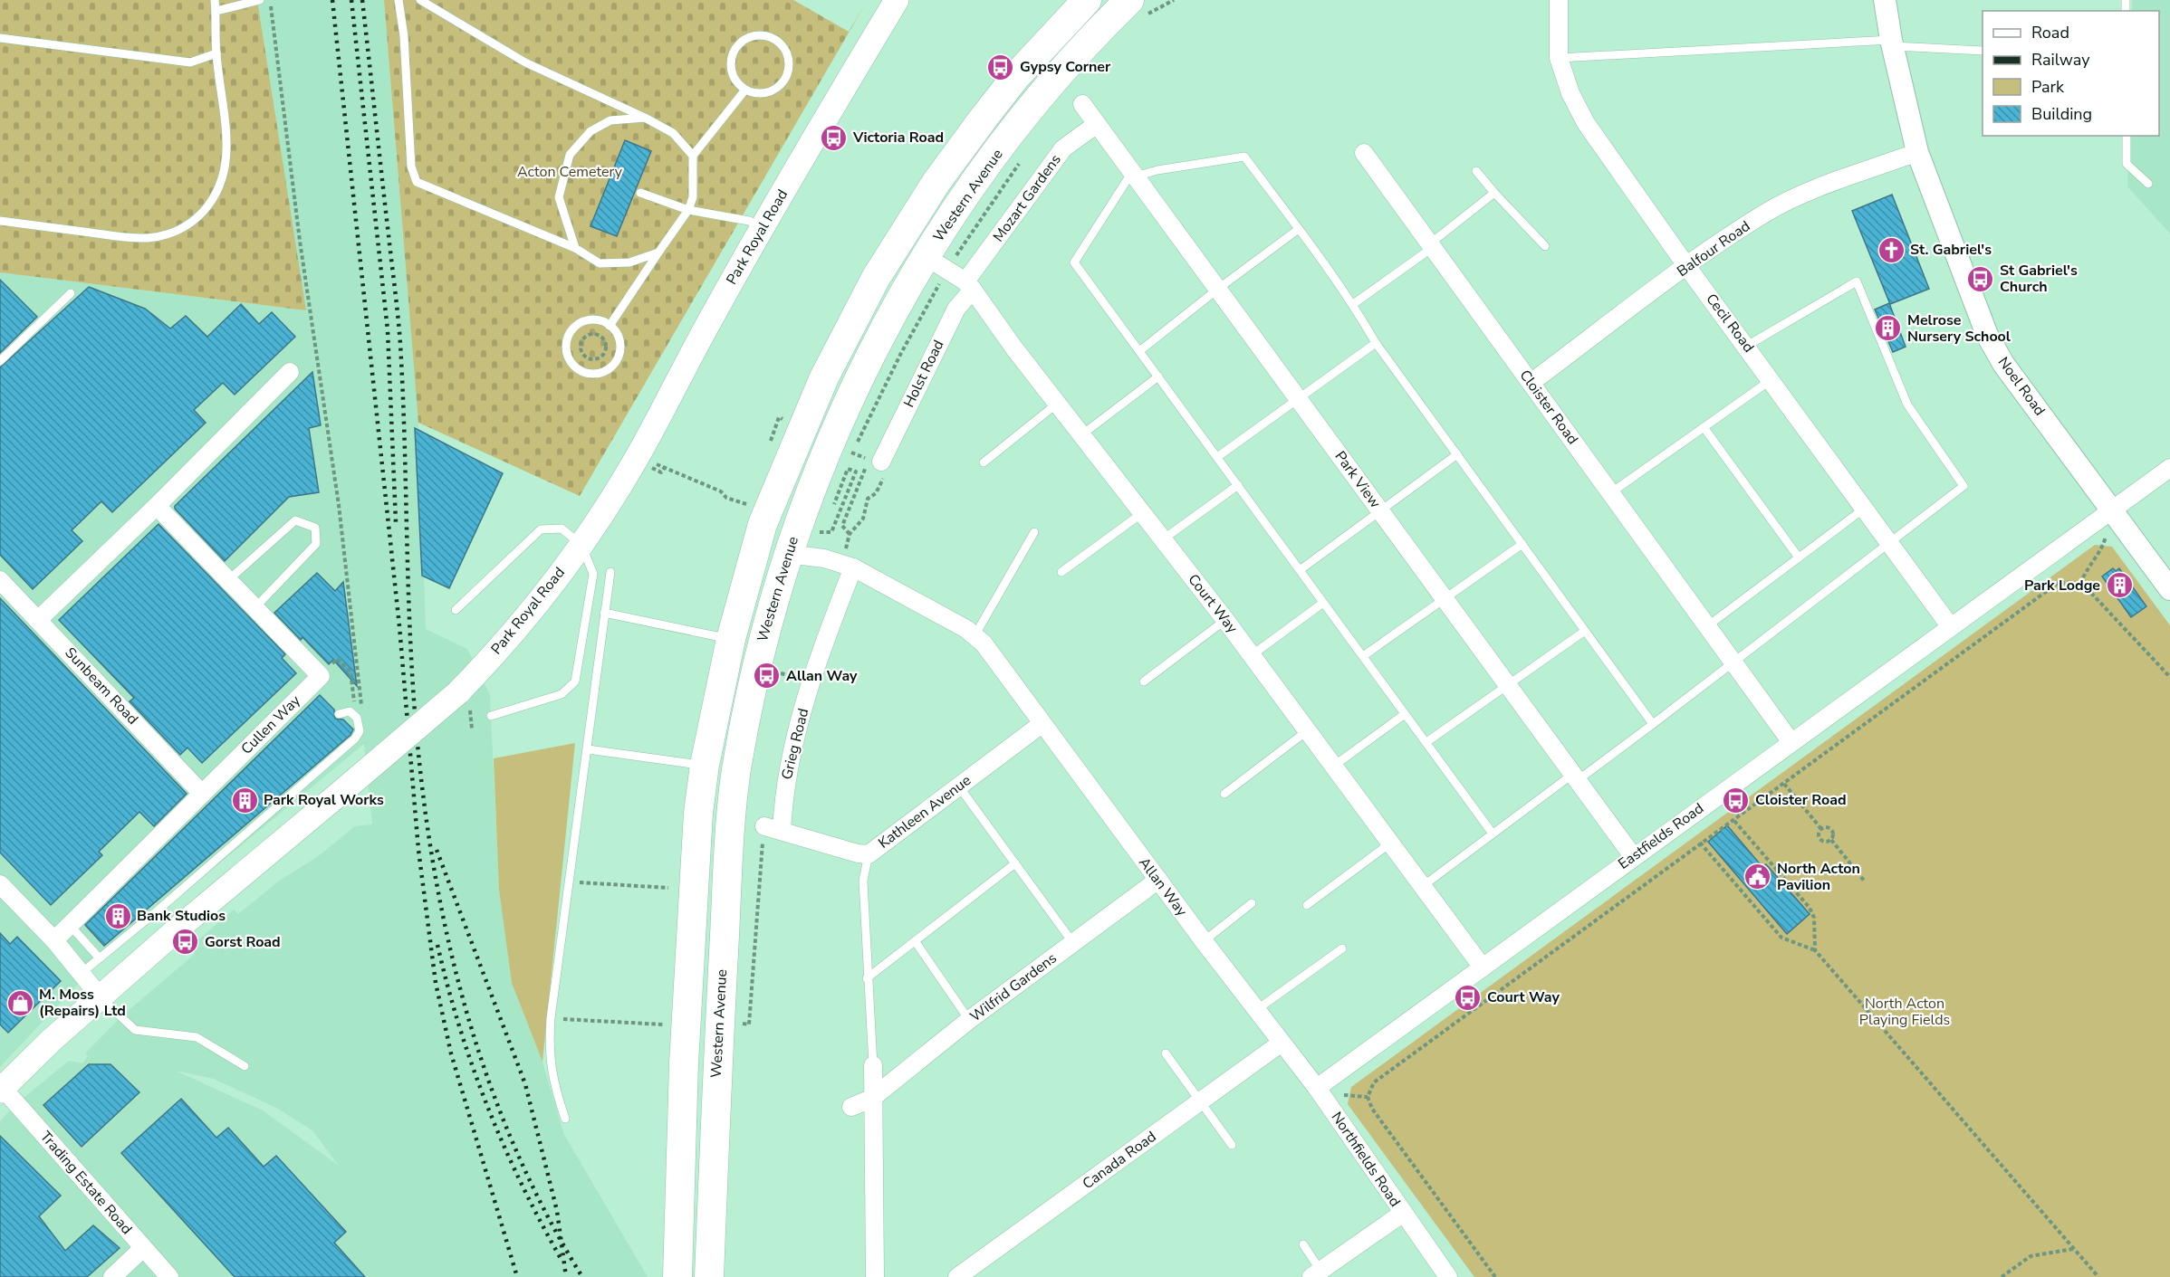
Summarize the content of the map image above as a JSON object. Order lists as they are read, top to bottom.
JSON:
{
  "streets": {
    "highway": ["Western Avenue"],
    "main road": ["Park Royal Road"],
    "street": [
      "Mozart Gardens",
      "Balfour Road",
      "Cecil Road",
      "Holst Road",
      "Noel Road",
      "Cloister Road",
      "Park View",
      "Court Way",
      "Sunbeam Road",
      "Cullen Way",
      "Grieg Road",
      "Kathleen Avenue",
      "Eastfields Road",
      "Allan Way",
      "Wilfrid Gardens",
      "Northfields Road",
      "Canada Road",
      "Trading Estate Road"
    ]
  },
  "crossings": [
    ["Western Avenue", "Court Way"],
    ["Western Avenue", "Allan Way"],
    ["Mozart Gardens", "Holst Road"],
    ["Mozart Gardens", "Park View"],
    ["Mozart Gardens", "Court Way"],
    ["Park Royal Road", "Trading Estate Road"],
    ["Balfour Road", "Cecil Road"],
    ["Balfour Road", "Noel Road"],
    ["Balfour Road", "Cloister Road"],
    ["Cecil Road", "Eastfields Road"],
    ["Holst Road", "Court Way"],
    ["Noel Road", "Eastfields Road"],
    ["Cloister Road", "Eastfields Road"],
    ["Park View", "Eastfields Road"],
    ["Court Way", "Eastfields Road"],
    ["Sunbeam Road", "Cullen Way"],
    ["Grieg Road", "Kathleen Avenue"],
    ["Grieg Road", "Allan Way"],
    ["Kathleen Avenue", "Allan Way"],
    ["Eastfields Road", "Northfields Road"],
    ["Allan Way", "Wilfrid Gardens"],
    ["Allan Way", "Northfields Road"],
    ["Allan Way", "Canada Road"],
    ["Northfields Road", "Canada Road"]
  ],
  "parks": ["Acton Cemetery", "North Acton Playing Fields"],
  "places": {
    "bus stop": [
      "Gypsy Corner",
      "Victoria Road",
      "St Gabriel's Church",
      "Allan Way",
      "Cloister Road",
      "Gorst Road",
      "Court Way"
    ],
    "church": ["St. Gabriel's"],
    "building": [
      "Melrose Nursery School",
      "Park Lodge",
      "Park Royal Works",
      "Bank Studios"
    ],
    "public building": ["North Acton Pavilion"],
    "shop": ["M. Moss (Repairs) Ltd"]
  },
  "legend": [
    "Road",
    "Railway",
    "Park",
    "Building"
  ]
}
